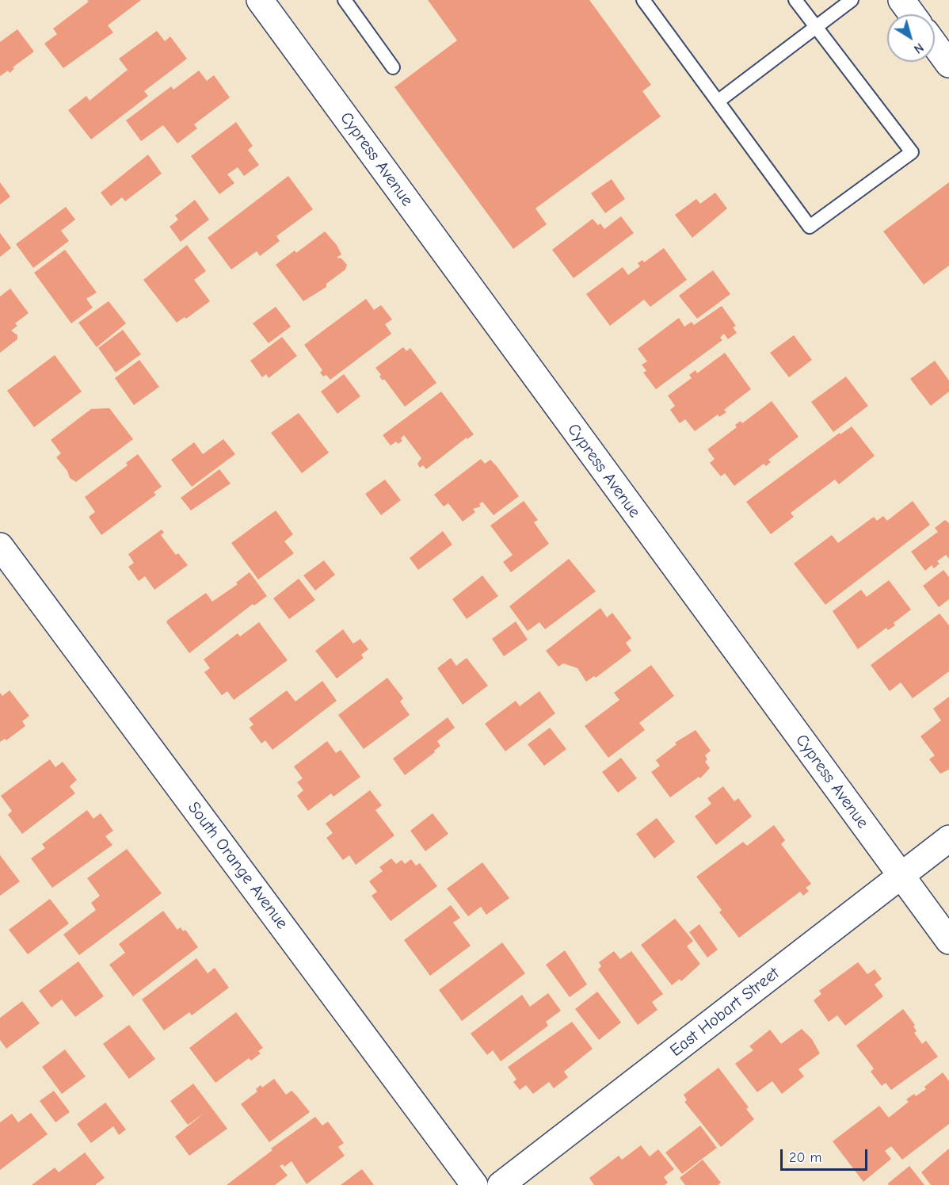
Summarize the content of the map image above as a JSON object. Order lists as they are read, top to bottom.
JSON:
{
  "streets": {
    "street": ["Cypress Avenue", "South Orange Avenue", "East Hobart Street"]
  },
  "crossings": [
    ["Cypress Avenue", "East Hobart Street"]
  ],
  "scale_bar": "20 m",
  "north": "bottom right"
}
